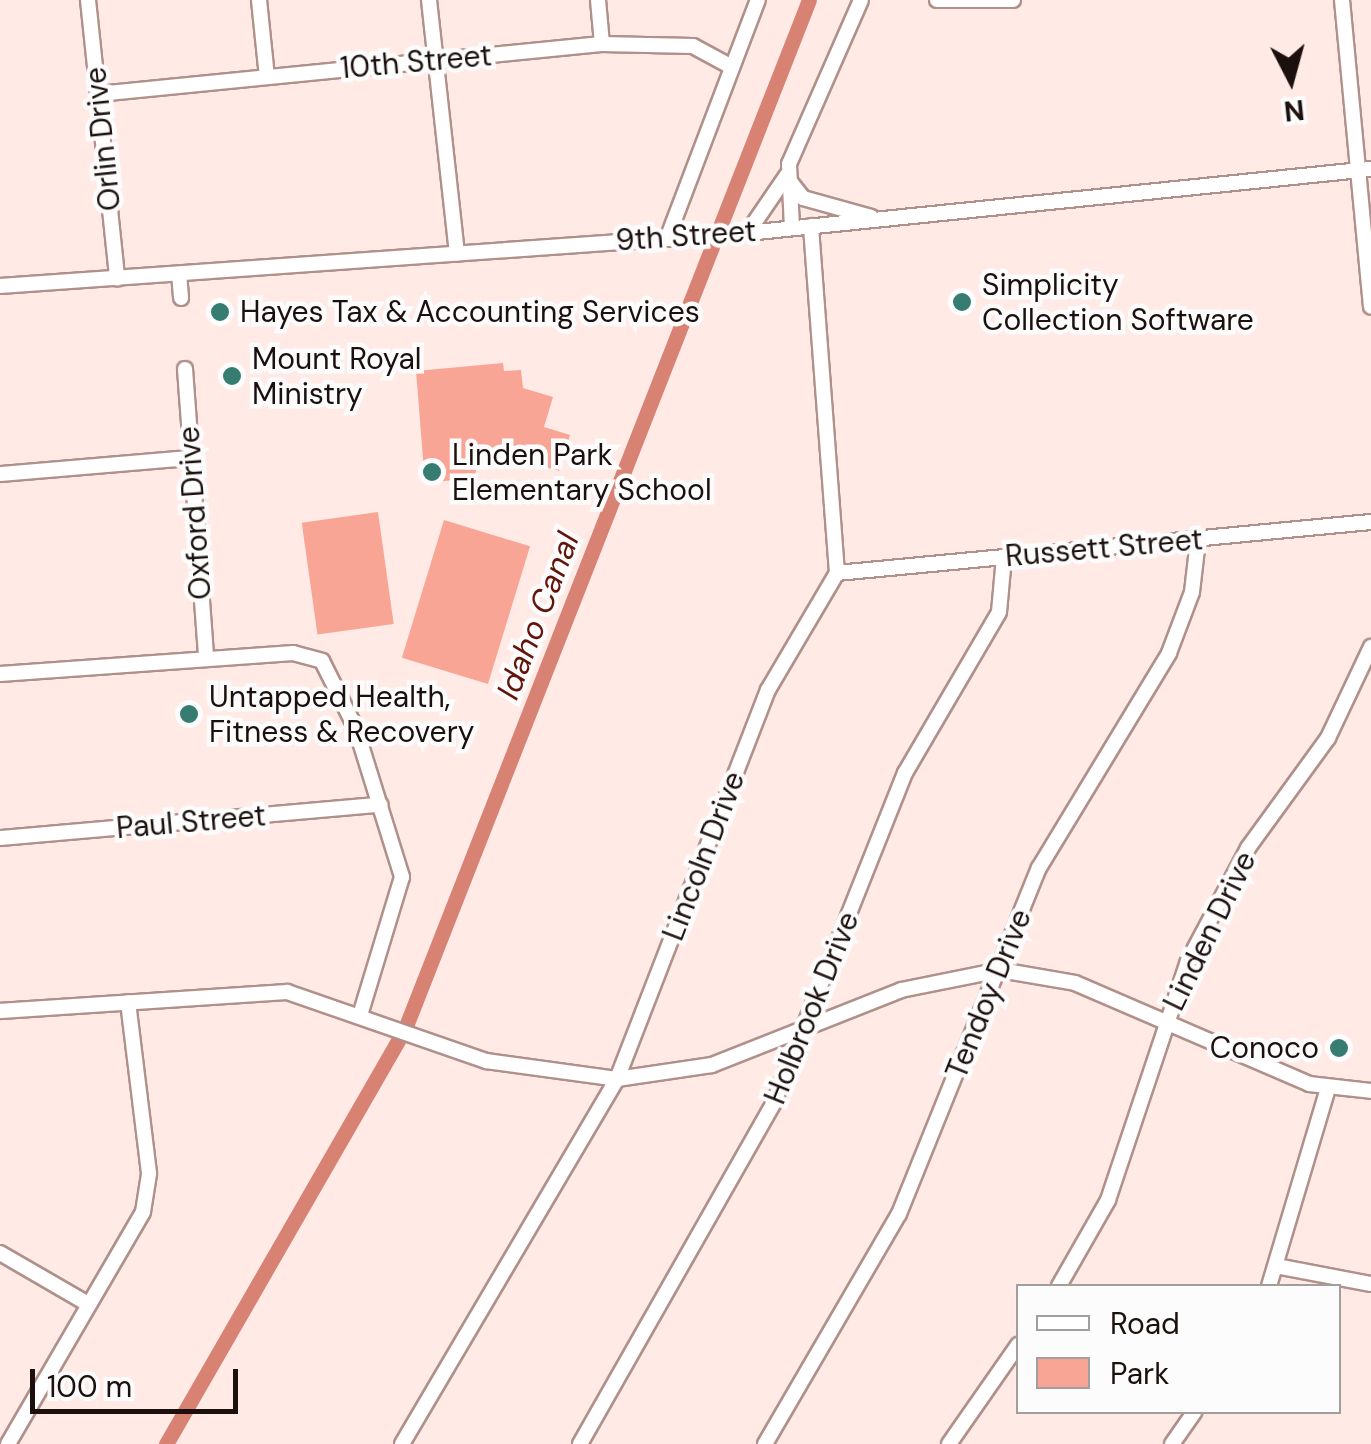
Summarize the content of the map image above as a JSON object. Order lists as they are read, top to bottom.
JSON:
{
  "streets": {
    "street": [
      "10th Street",
      "Orlin Drive",
      "9th Street",
      "Oxford Drive",
      "Russett Street",
      "Paul Street",
      "Lincoln Drive",
      "Linden Drive",
      "Tendoy Drive",
      "Holbrook Drive"
    ]
  },
  "crossings": [
    ["10th Street", "Orlin Drive"],
    ["Orlin Drive", "9th Street"],
    ["Russett Street", "Lincoln Drive"],
    ["Russett Street", "Tendoy Drive"],
    ["Russett Street", "Holbrook Drive"]
  ],
  "water": ["Idaho Canal"],
  "places": [
    "Simplicity Collection Software",
    "Hayes Tax & Accounting Services",
    "Mount Royal Ministry",
    "Linden Park Elementary School",
    "Untapped Health, Fitness & Recovery",
    "Conoco"
  ],
  "legend": ["Road", "Park"],
  "scale_bar": "100 m",
  "north": "bottom"
}
